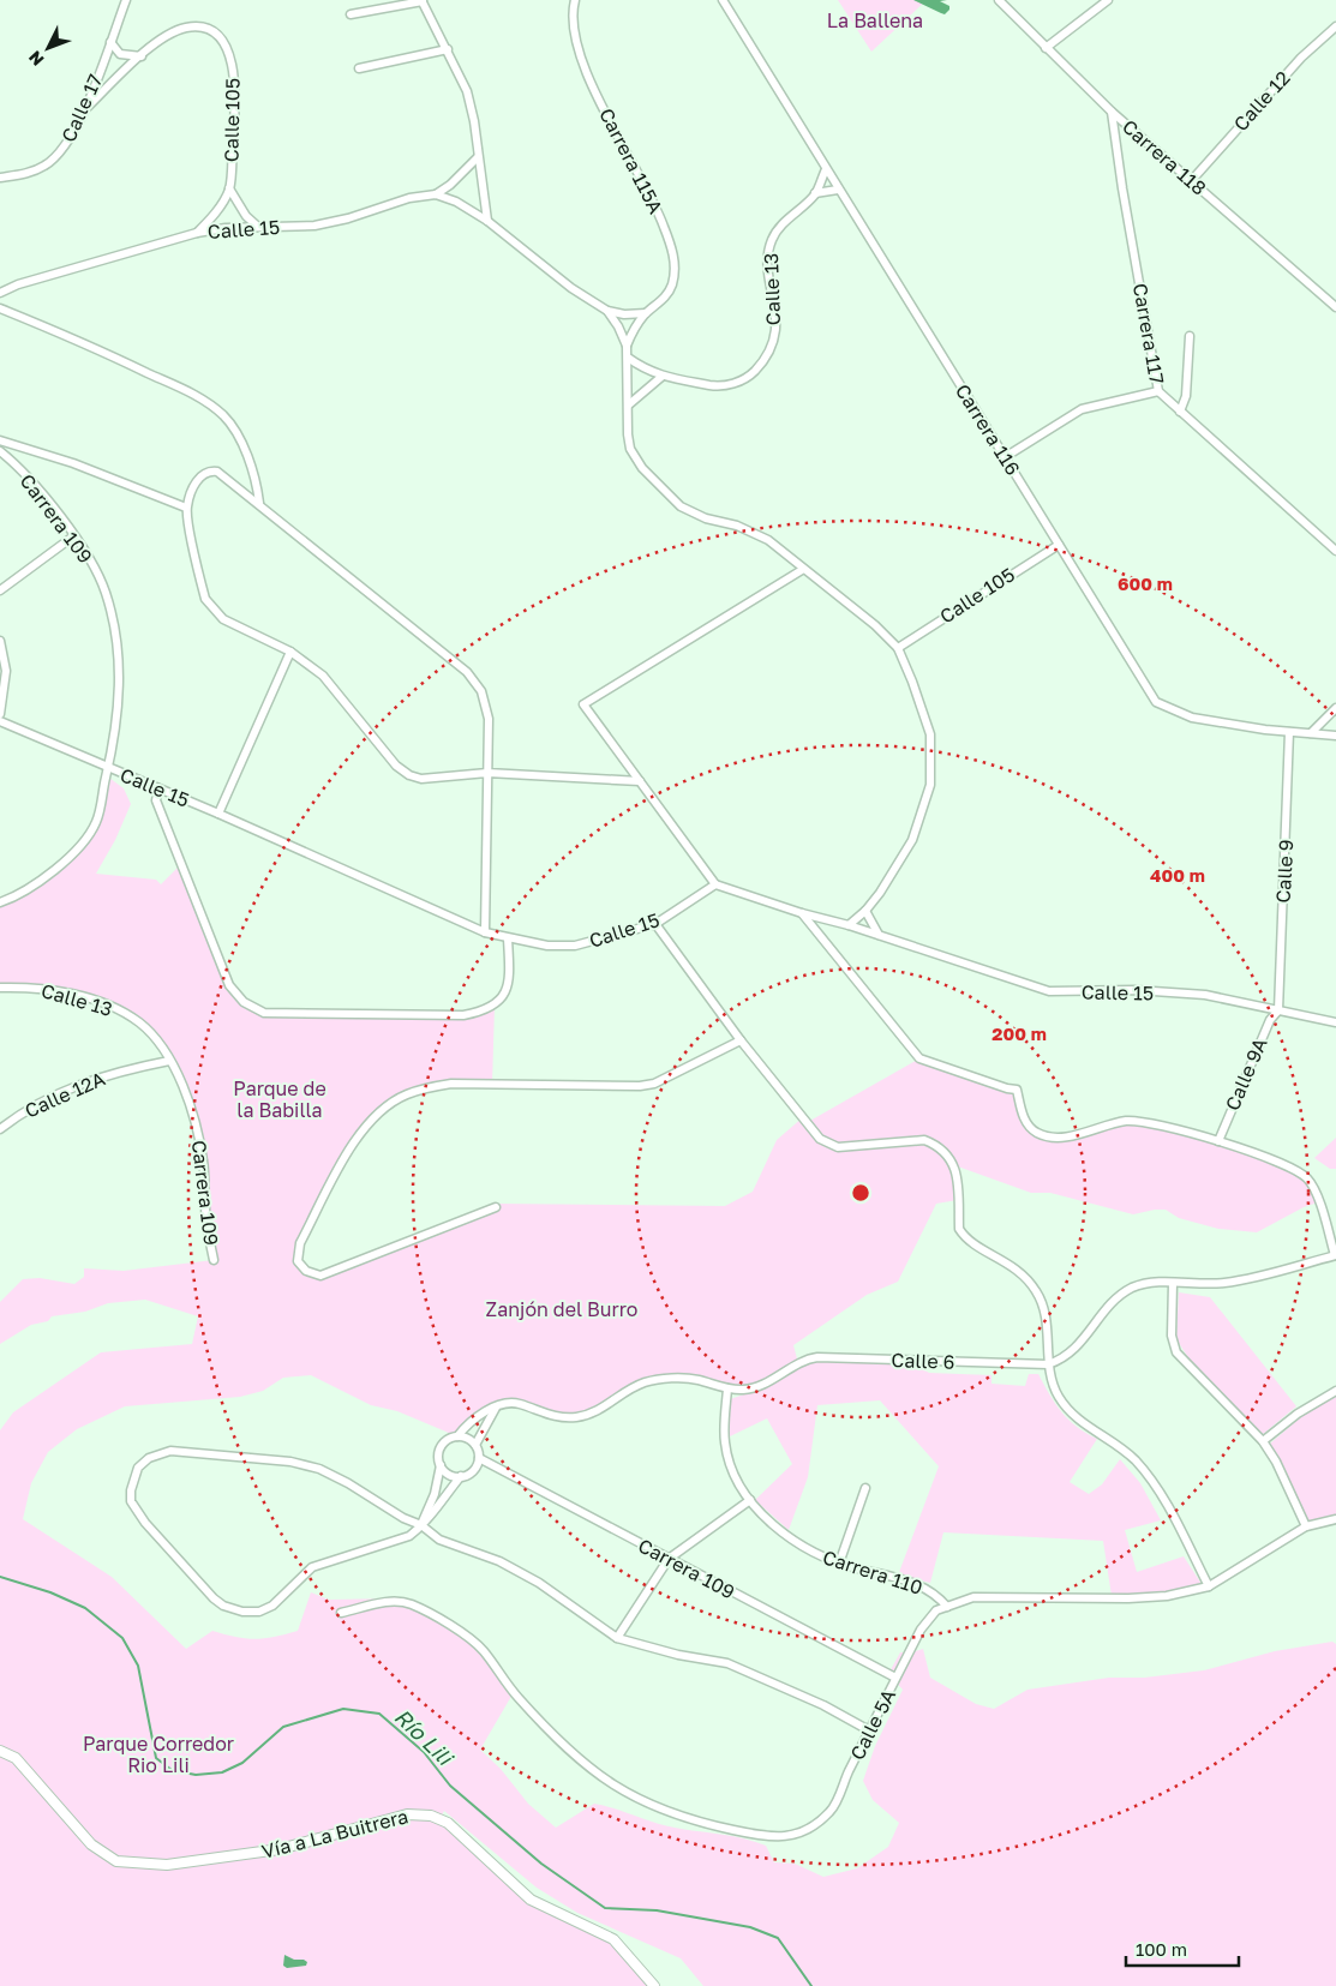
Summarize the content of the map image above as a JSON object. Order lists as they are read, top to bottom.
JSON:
{
  "streets": {
    "street": [
      "Calle 12",
      "Calle 17",
      "Calle 105",
      "Carrera 118",
      "Carrera 115A",
      "Calle 15",
      "Calle 13",
      "Carrera 117",
      "Carrera 116",
      "Carrera 109",
      "Calle 9",
      "Calle 9A",
      "Calle 12A",
      "Calle 6",
      "Carrera 110",
      "Calle 5A",
      "Vía a La Buitrera"
    ]
  },
  "crossings": [
    ["Calle 12", "Carrera 118"],
    ["Calle 17", "Calle 105"],
    ["Calle 105", "Calle 15"],
    ["Calle 105", "Carrera 116"],
    ["Carrera 118", "Carrera 117"],
    ["Calle 15", "Carrera 109"],
    ["Calle 15", "Calle 9"],
    ["Calle 15", "Calle 9A"],
    ["Calle 13", "Carrera 116"],
    ["Calle 13", "Carrera 109"],
    ["Calle 13", "Calle 12A"],
    ["Carrera 116", "Calle 9"],
    ["Carrera 109", "Calle 12A"],
    ["Carrera 109", "Calle 6"],
    ["Carrera 109", "Calle 5A"],
    ["Calle 9", "Calle 9A"],
    ["Calle 6", "Carrera 110"],
    ["Carrera 110", "Calle 5A"]
  ],
  "water": ["Río Lili"],
  "parks": [
    "La Ballena",
    "Parque de la Babilla",
    "Zanjón del Burro",
    "Parque Corredor Rio Lili"
  ],
  "scale_bar": "100 m",
  "north": "bottom left",
  "rings": ["600 m", "400 m", "200 m"]
}
